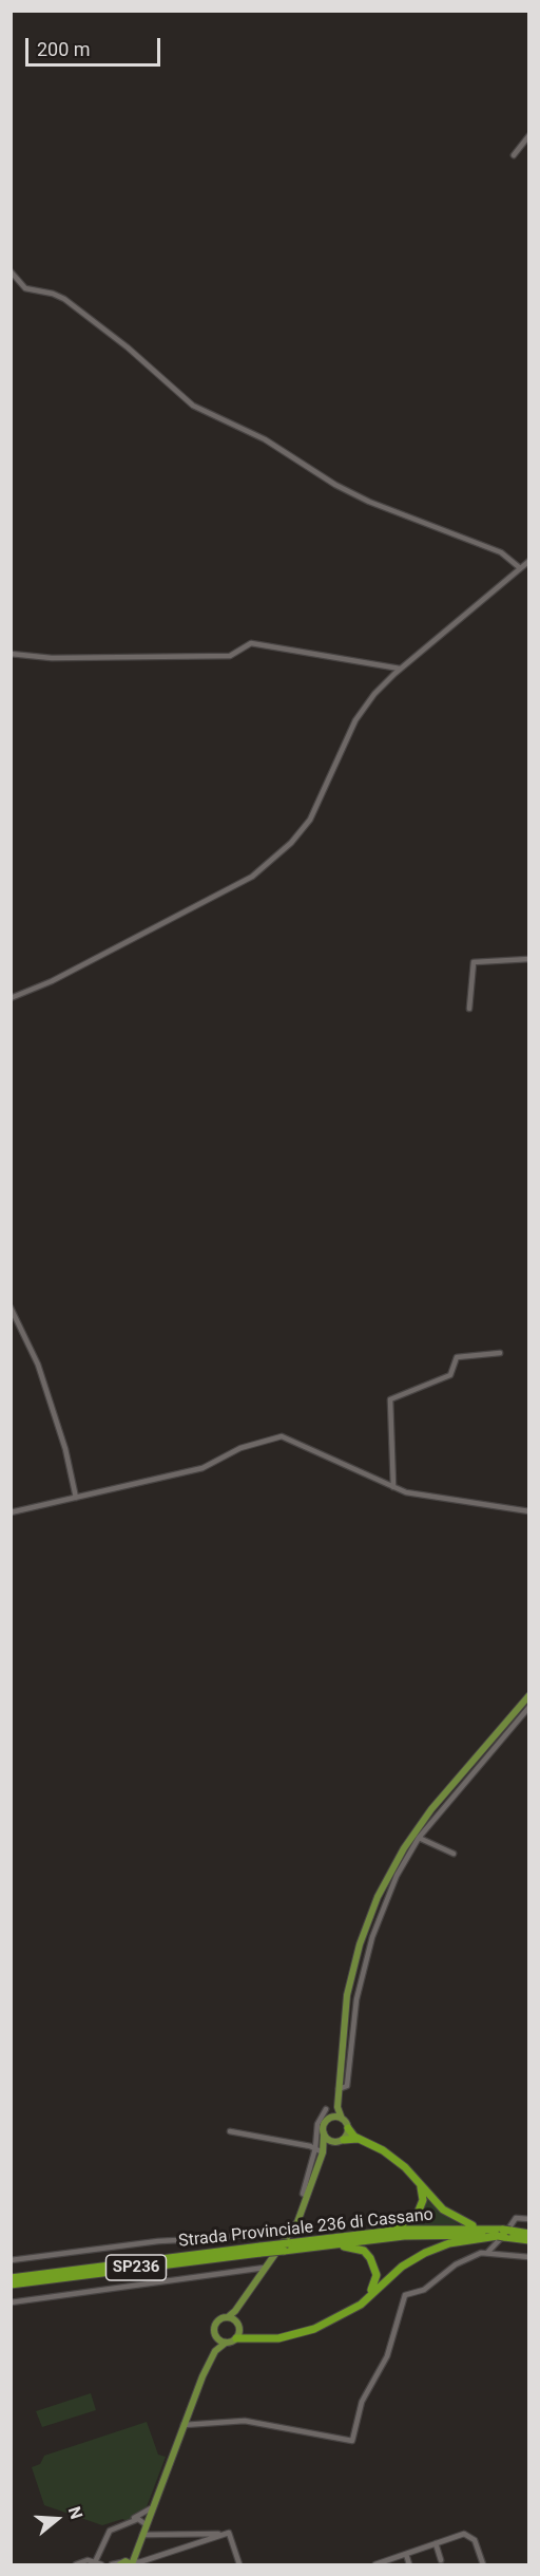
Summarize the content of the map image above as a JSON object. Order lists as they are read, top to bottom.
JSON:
{
  "streets": {
    "highway": ["Strada Provinciale 236 di Cassano", "SP236"]
  },
  "scale_bar": "200 m",
  "north": "right"
}
